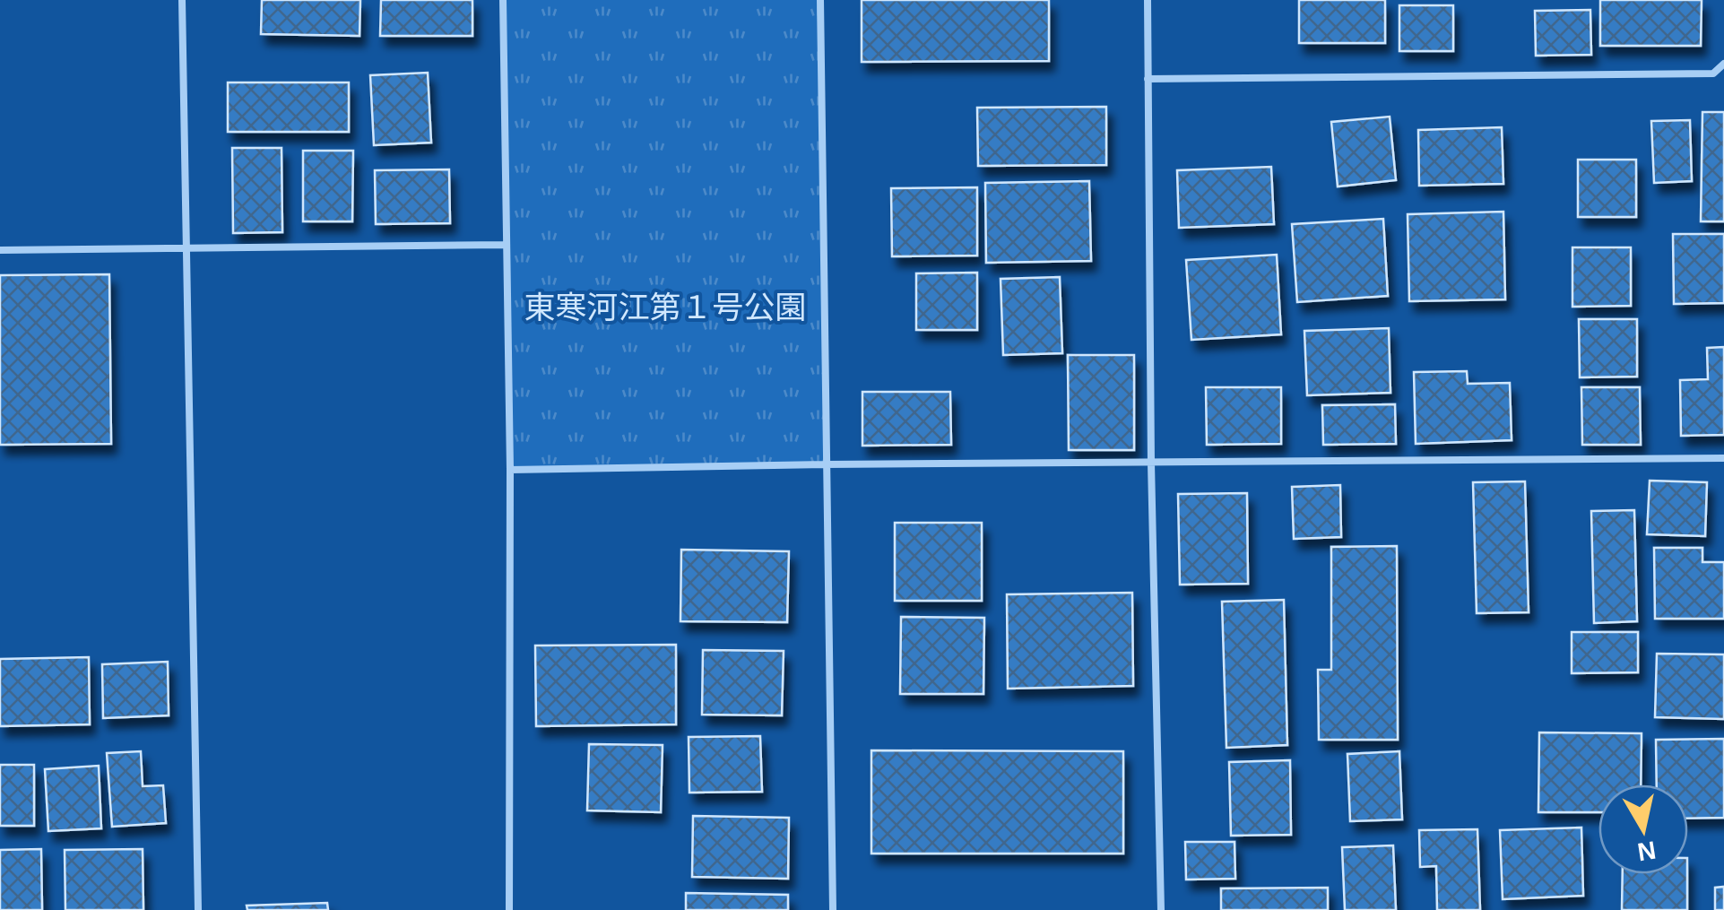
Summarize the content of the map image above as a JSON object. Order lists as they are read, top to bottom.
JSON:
{
  "parks": ["東寒河江第１号公園"],
  "north": "bottom"
}
